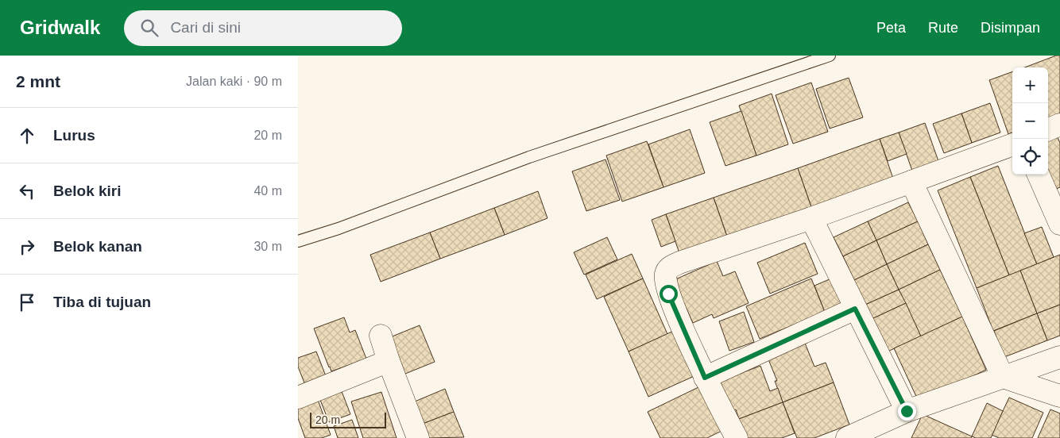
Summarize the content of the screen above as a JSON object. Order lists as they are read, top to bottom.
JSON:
{
  "scale_bar": "20 m",
  "page": {
    "header": "Gridwalk",
    "search": "Cari di sini",
    "nav": ["Peta", "Rute", "Disimpan"],
    "heading": ["2 mnt", "Jalan kaki · 90 m"],
    "map_buttons": ["+", "−"],
    "list": [
      ["Lurus", "20 m"],
      ["Belok kiri", "40 m"],
      ["Belok kanan", "30 m"],
      "Tiba di tujuan"
    ],
    "scale": "20 m"
  }
}
